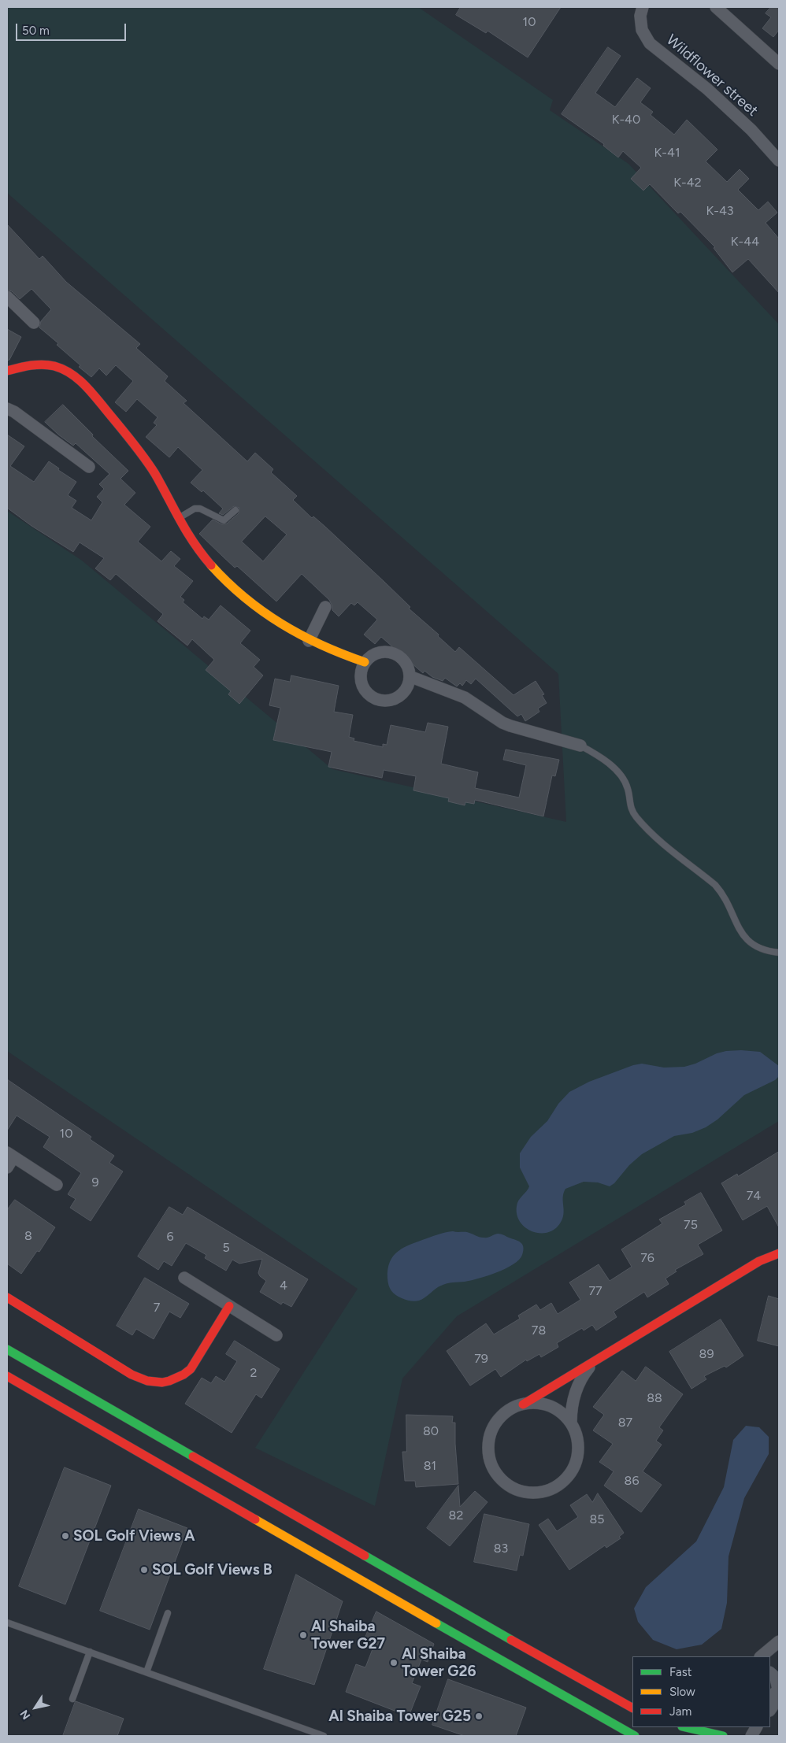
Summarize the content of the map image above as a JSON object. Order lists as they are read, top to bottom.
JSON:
{
  "streets": {
    "street": ["Wildflower street"]
  },
  "places": [
    "SOL Golf Views A",
    "SOL Golf Views B",
    "Al Shaiba Tower G27",
    "Al Shaiba Tower G26",
    "Al Shaiba Tower G25"
  ],
  "house_numbers": [
    "10",
    "K-40",
    "K-41",
    "K-42",
    "K-43",
    "K-44",
    "10",
    "9",
    "74",
    "75",
    "8",
    "6",
    "5",
    "76",
    "4",
    "77",
    "7",
    "78",
    "89",
    "79",
    "2",
    "88",
    "87",
    "80",
    "81",
    "86",
    "82",
    "85",
    "83"
  ],
  "legend": ["Fast", "Slow", "Jam"],
  "scale_bar": "50 m",
  "north": "bottom left"
}
